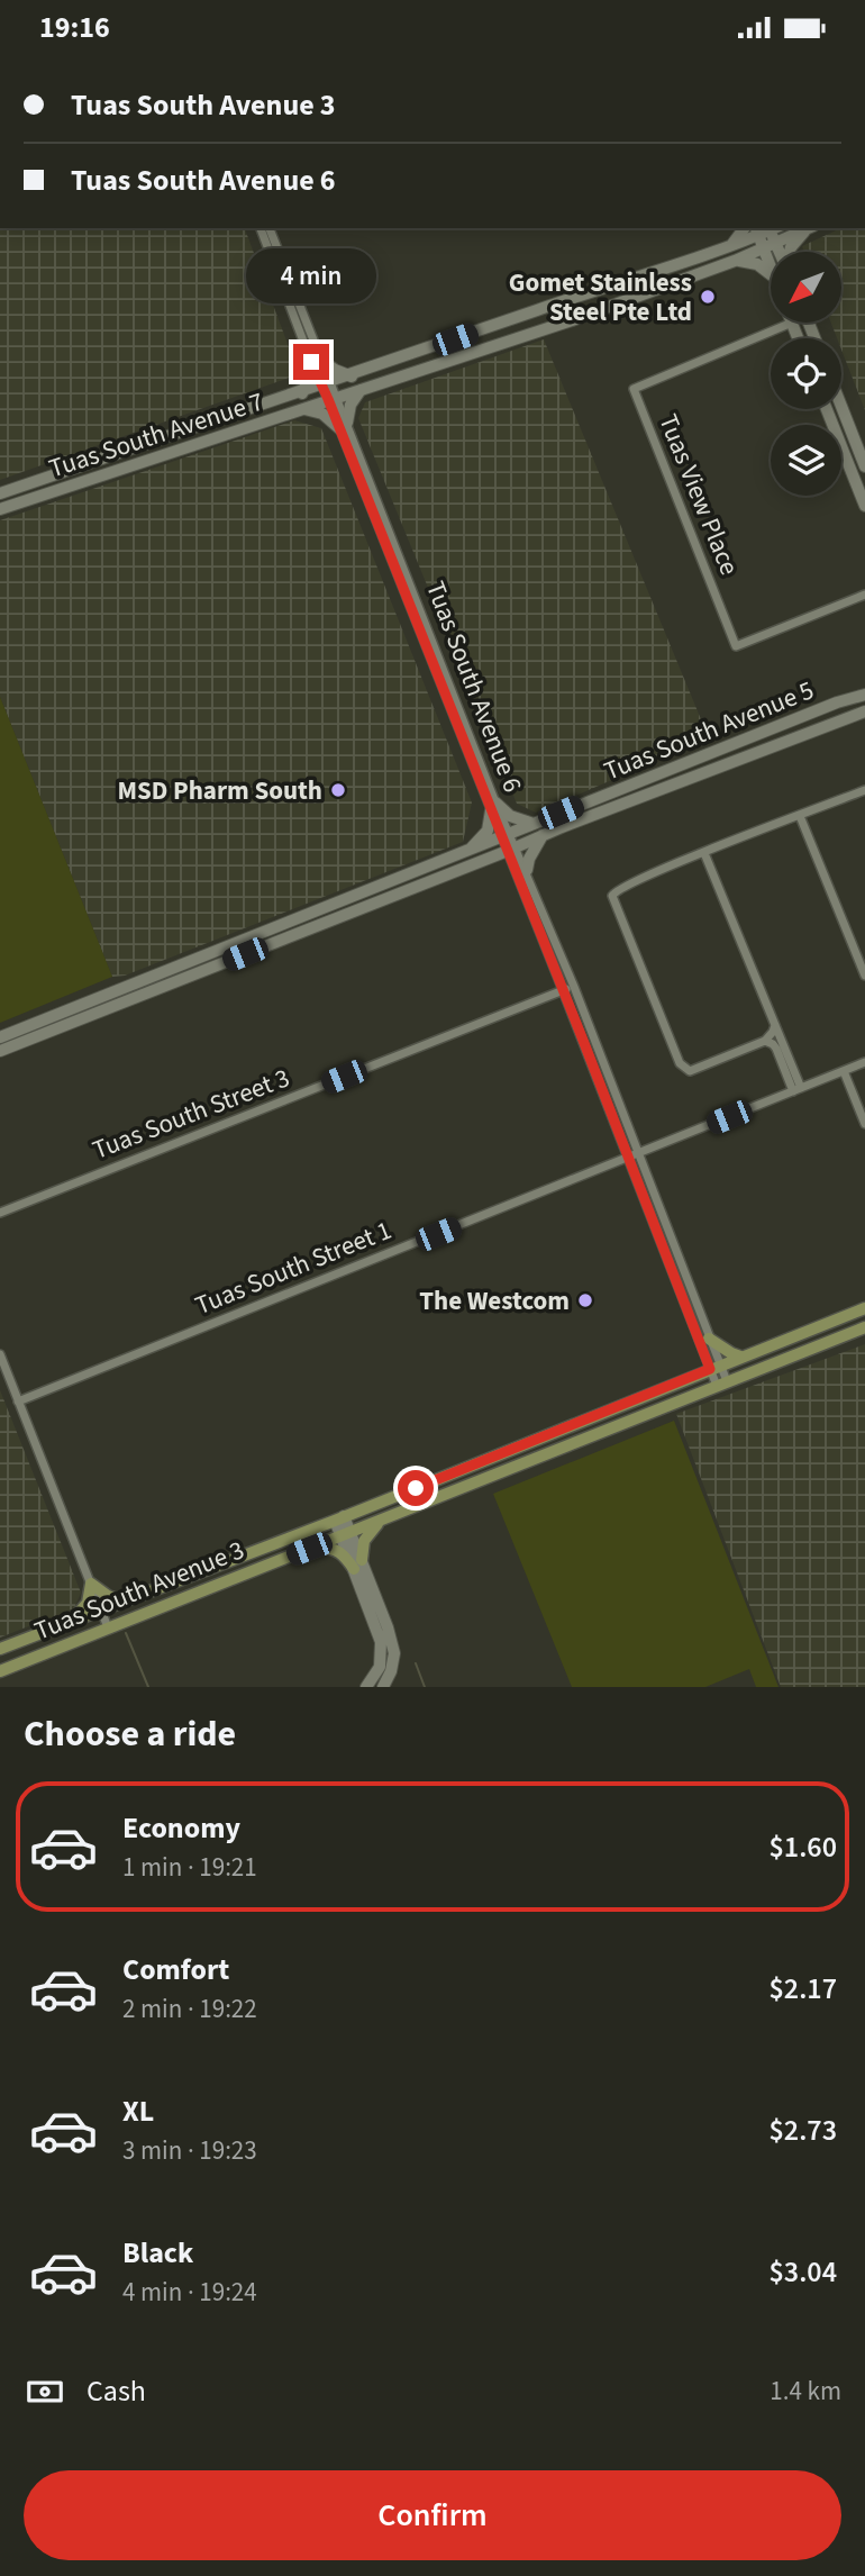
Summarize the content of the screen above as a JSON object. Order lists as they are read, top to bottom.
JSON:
{
  "streets": {
    "main road": ["Tuas South Avenue 3"],
    "street": [
      "Tuas South Avenue 7",
      "Tuas View Place",
      "Tuas South Avenue 6",
      "Tuas South Avenue 5",
      "Tuas South Street 3",
      "Tuas South Street 1"
    ]
  },
  "crossings": [
    ["Tuas South Avenue 7", "Tuas South Avenue 6"],
    ["Tuas South Avenue 6", "Tuas South Avenue 5"],
    ["Tuas South Avenue 6", "Tuas South Street 3"],
    ["Tuas South Avenue 6", "Tuas South Street 1"],
    ["Tuas South Avenue 6", "Tuas South Avenue 3"]
  ],
  "places": ["Gomet Stainless Steel Pte Ltd", "MSD Pharm South", "The Westcom"],
  "north": "bottom left",
  "page": {
    "status": "19:16",
    "banner": ["Tuas South Avenue 3", "Tuas South Avenue 6"],
    "bubble": "4 min",
    "heading": "Choose a ride",
    "list": [
      {
        "name": "Economy",
        "note": "1 min · 19:21",
        "value": "$1.60"
      },
      {
        "name": "Comfort",
        "note": "2 min · 19:22",
        "value": "$2.17"
      },
      {
        "name": "XL",
        "note": "3 min · 19:23",
        "value": "$2.73"
      },
      {
        "name": "Black",
        "note": "4 min · 19:24",
        "value": "$3.04"
      }
    ],
    "pay": ["Cash", "1.4 km"],
    "buttons": "Confirm"
  }
}
